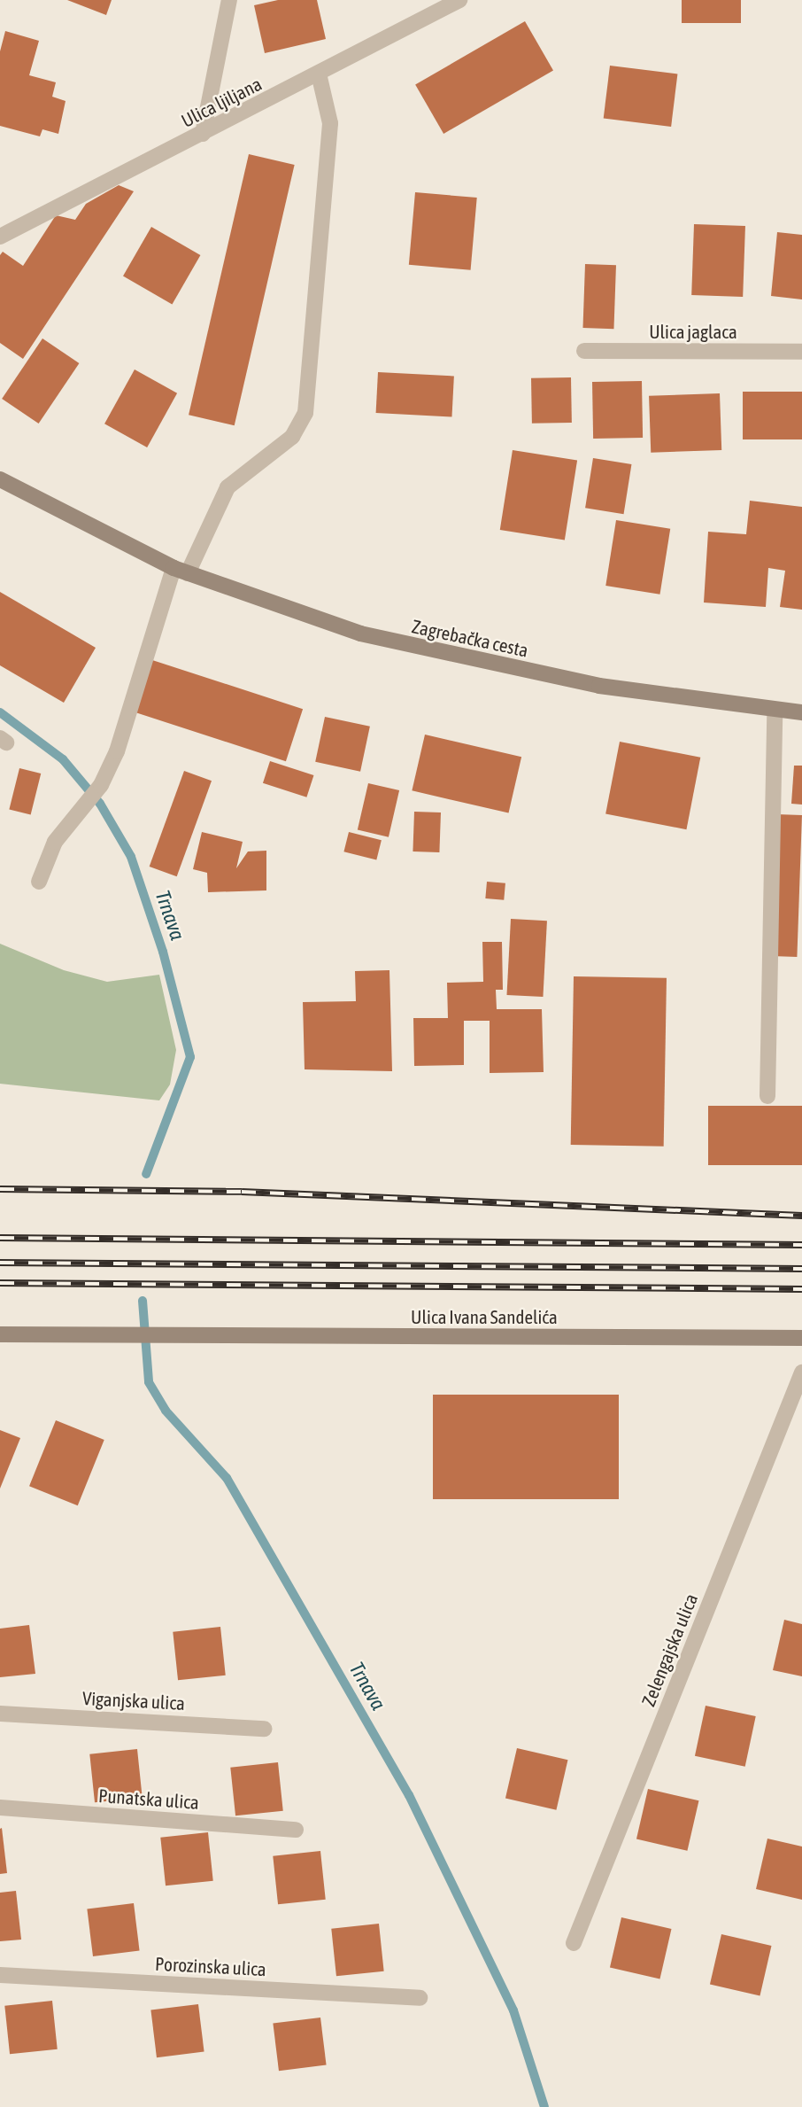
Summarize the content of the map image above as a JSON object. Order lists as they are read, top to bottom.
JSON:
{
  "streets": {
    "main road": ["Zagrebačka cesta", "Ulica Ivana Sandelića"],
    "street": [
      "Ulica ljiljana",
      "Ulica jaglaca",
      "Zelengajska ulica",
      "Viganjska ulica",
      "Punatska ulica",
      "Porozinska ulica"
    ]
  },
  "water": ["Trnava"]
}
